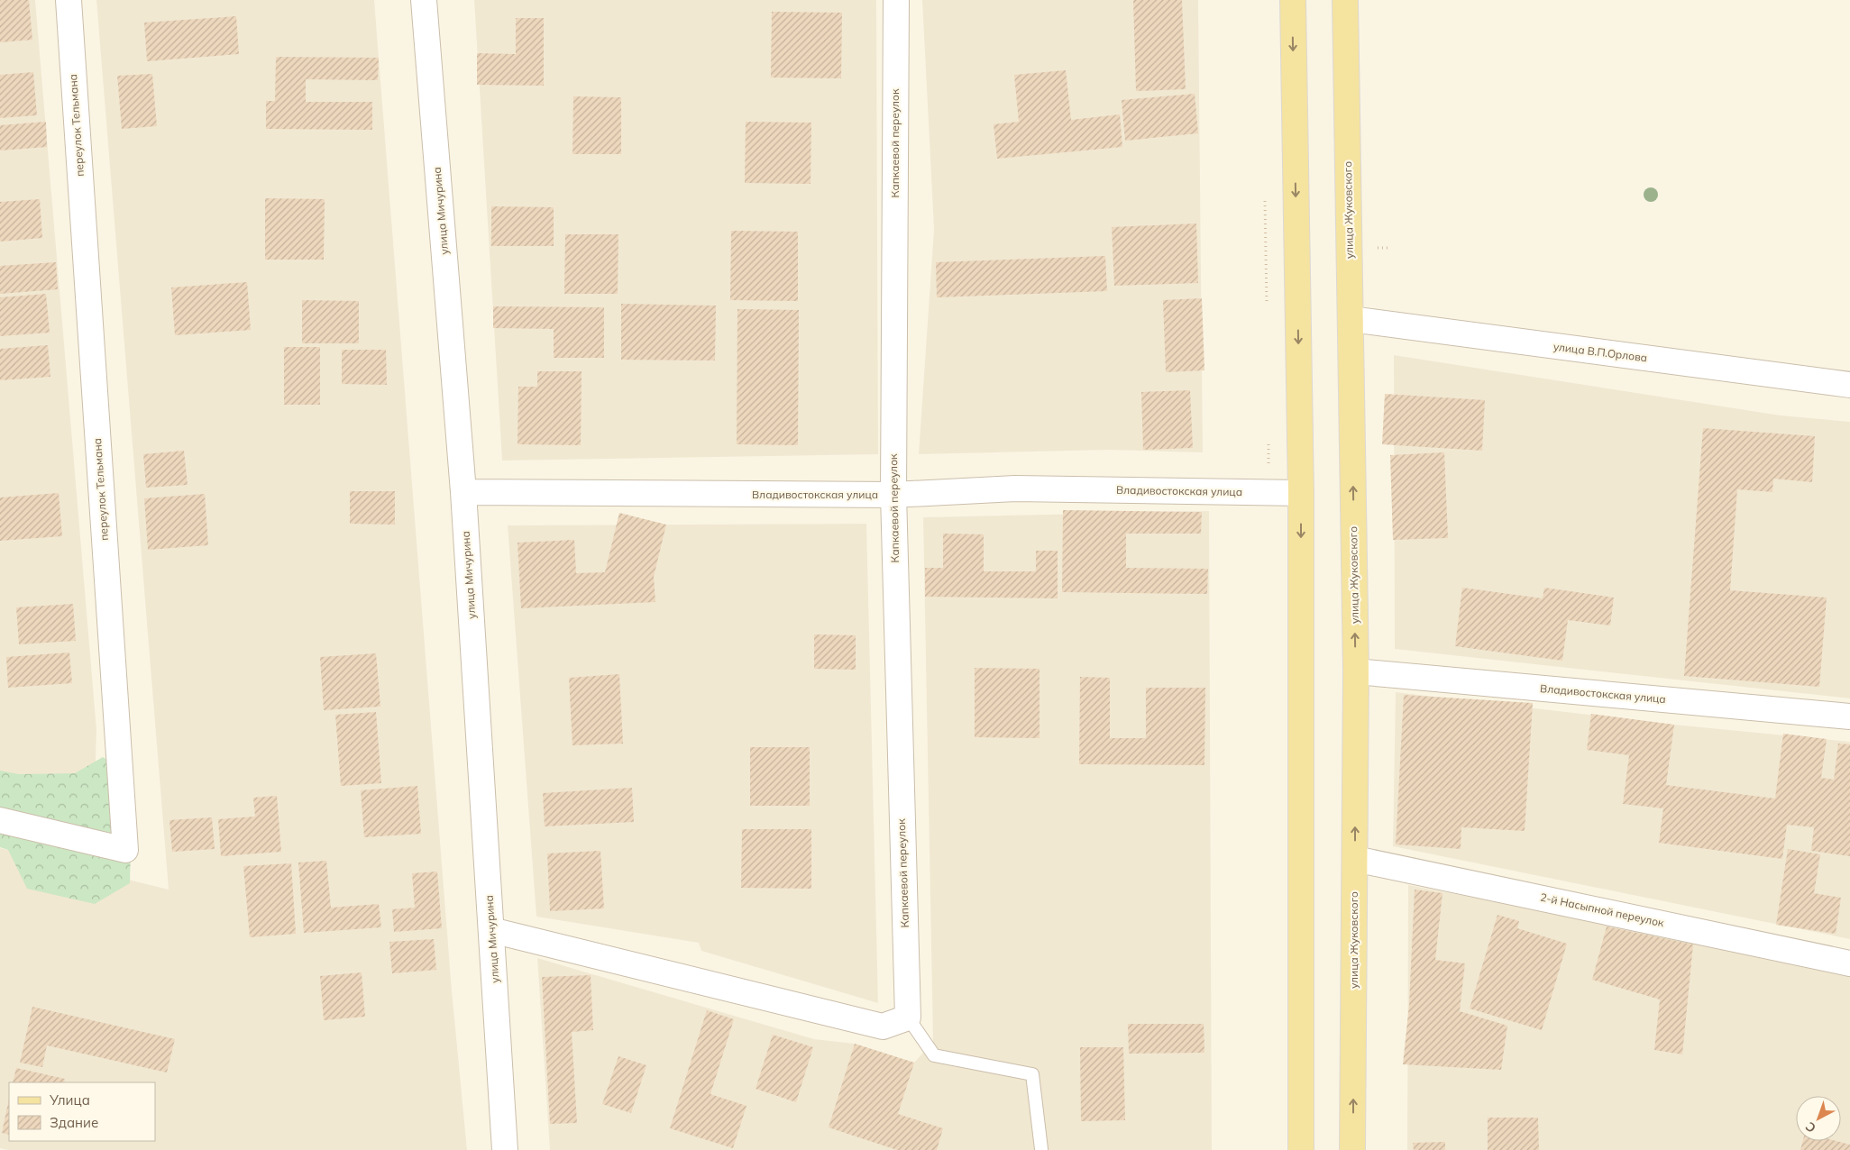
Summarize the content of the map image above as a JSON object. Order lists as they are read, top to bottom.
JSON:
{
  "streets": {
    "main road": ["улица Жуковского"],
    "street": [
      "переулок Тельмана",
      "Капкаевой переулок",
      "улица Мичурина",
      "улица В.П.Орлова",
      "Владивостокская улица",
      "2-й Насыпной переулок"
    ]
  },
  "crossings": [
    ["Капкаевой переулок", "Владивостокская улица"],
    ["улица Жуковского", "улица В.П.Орлова"],
    ["улица Жуковского", "Владивостокская улица"],
    ["улица Жуковского", "2-й Насыпной переулок"],
    ["улица Мичурина", "Владивостокская улица"]
  ],
  "legend": ["Улица", "Здание"],
  "north": "bottom left"
}
